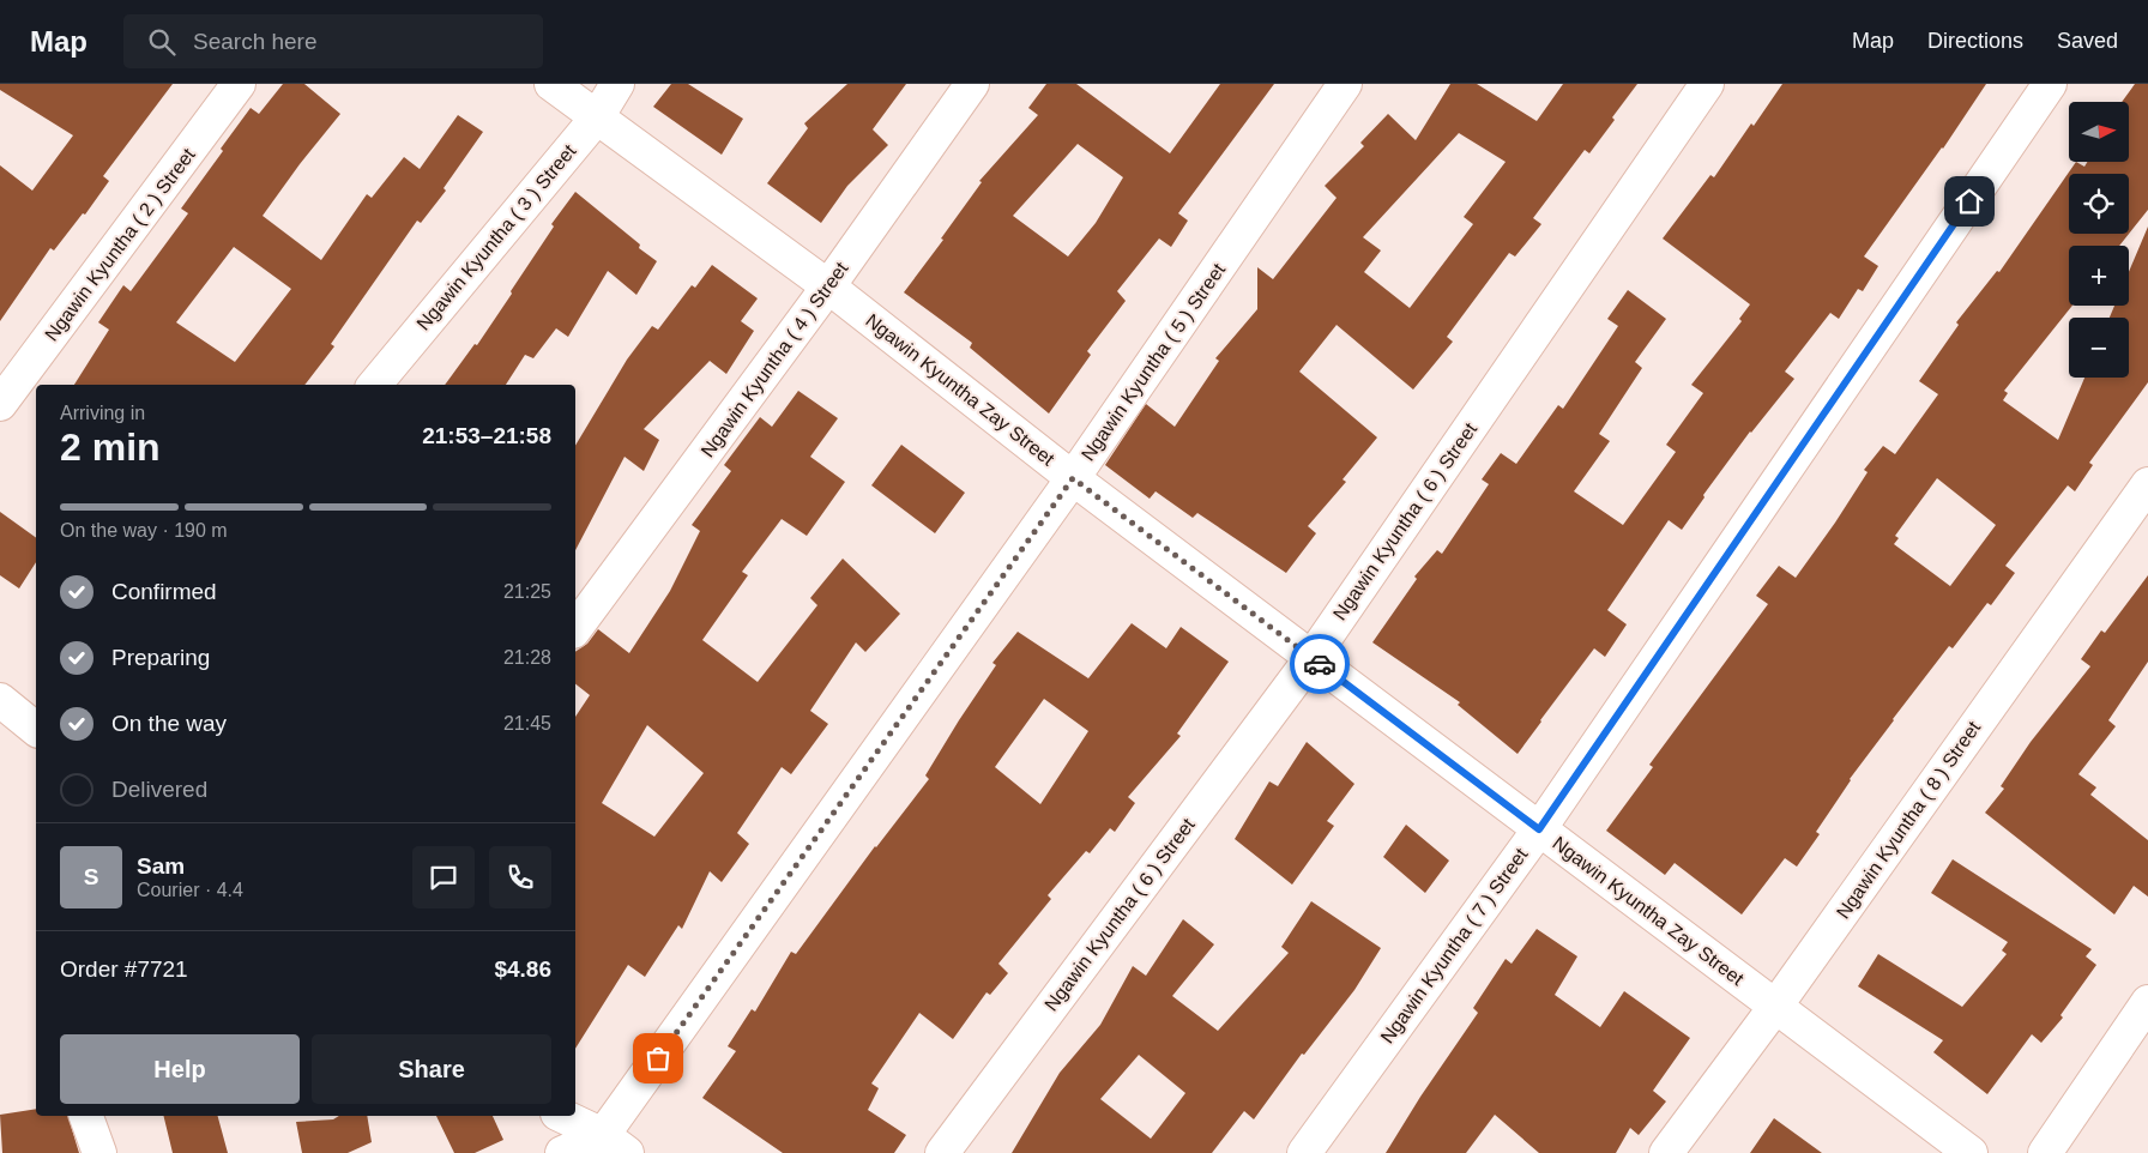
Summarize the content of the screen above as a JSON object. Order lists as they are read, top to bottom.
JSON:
{
  "streets": {
    "street": [
      "Ngawin Kyuntha ( 3 ) Street",
      "Ngawin Kyuntha ( 2 ) Street",
      "Ngawin Kyuntha ( 4 ) Street",
      "Ngawin Kyuntha ( 5 ) Street",
      "Ngawin Kyuntha Zay Street",
      "Ngawin Kyuntha ( 6 ) Street",
      "Ngawin Kyuntha ( 8 ) Street",
      "Ngawin Kyuntha ( 7 ) Street"
    ]
  },
  "crossings": [
    ["Ngawin Kyuntha ( 3 ) Street", "Ngawin Kyuntha Zay Street"],
    ["Ngawin Kyuntha ( 4 ) Street", "Ngawin Kyuntha Zay Street"],
    ["Ngawin Kyuntha ( 5 ) Street", "Ngawin Kyuntha Zay Street"],
    ["Ngawin Kyuntha Zay Street", "Ngawin Kyuntha ( 6 ) Street"],
    ["Ngawin Kyuntha Zay Street", "Ngawin Kyuntha ( 8 ) Street"],
    ["Ngawin Kyuntha Zay Street", "Ngawin Kyuntha ( 7 ) Street"]
  ],
  "north": "right",
  "page": {
    "header": "Map",
    "search": "Search here",
    "nav": ["Map", "Directions", "Saved"],
    "map_buttons": ["+", "−"],
    "heading": ["2 min", "Arriving in", "21:53–21:58"],
    "panel": [
      "Sam",
      "Courier · 4.4",
      "Order #7721",
      "$4.86"
    ],
    "bar": "On the way · 190 m",
    "list": [
      ["Confirmed", "21:25"],
      ["Preparing", "21:28"],
      ["On the way", "21:45"],
      "Delivered"
    ],
    "round": "S",
    "buttons": ["Help", "Share"]
  }
}
